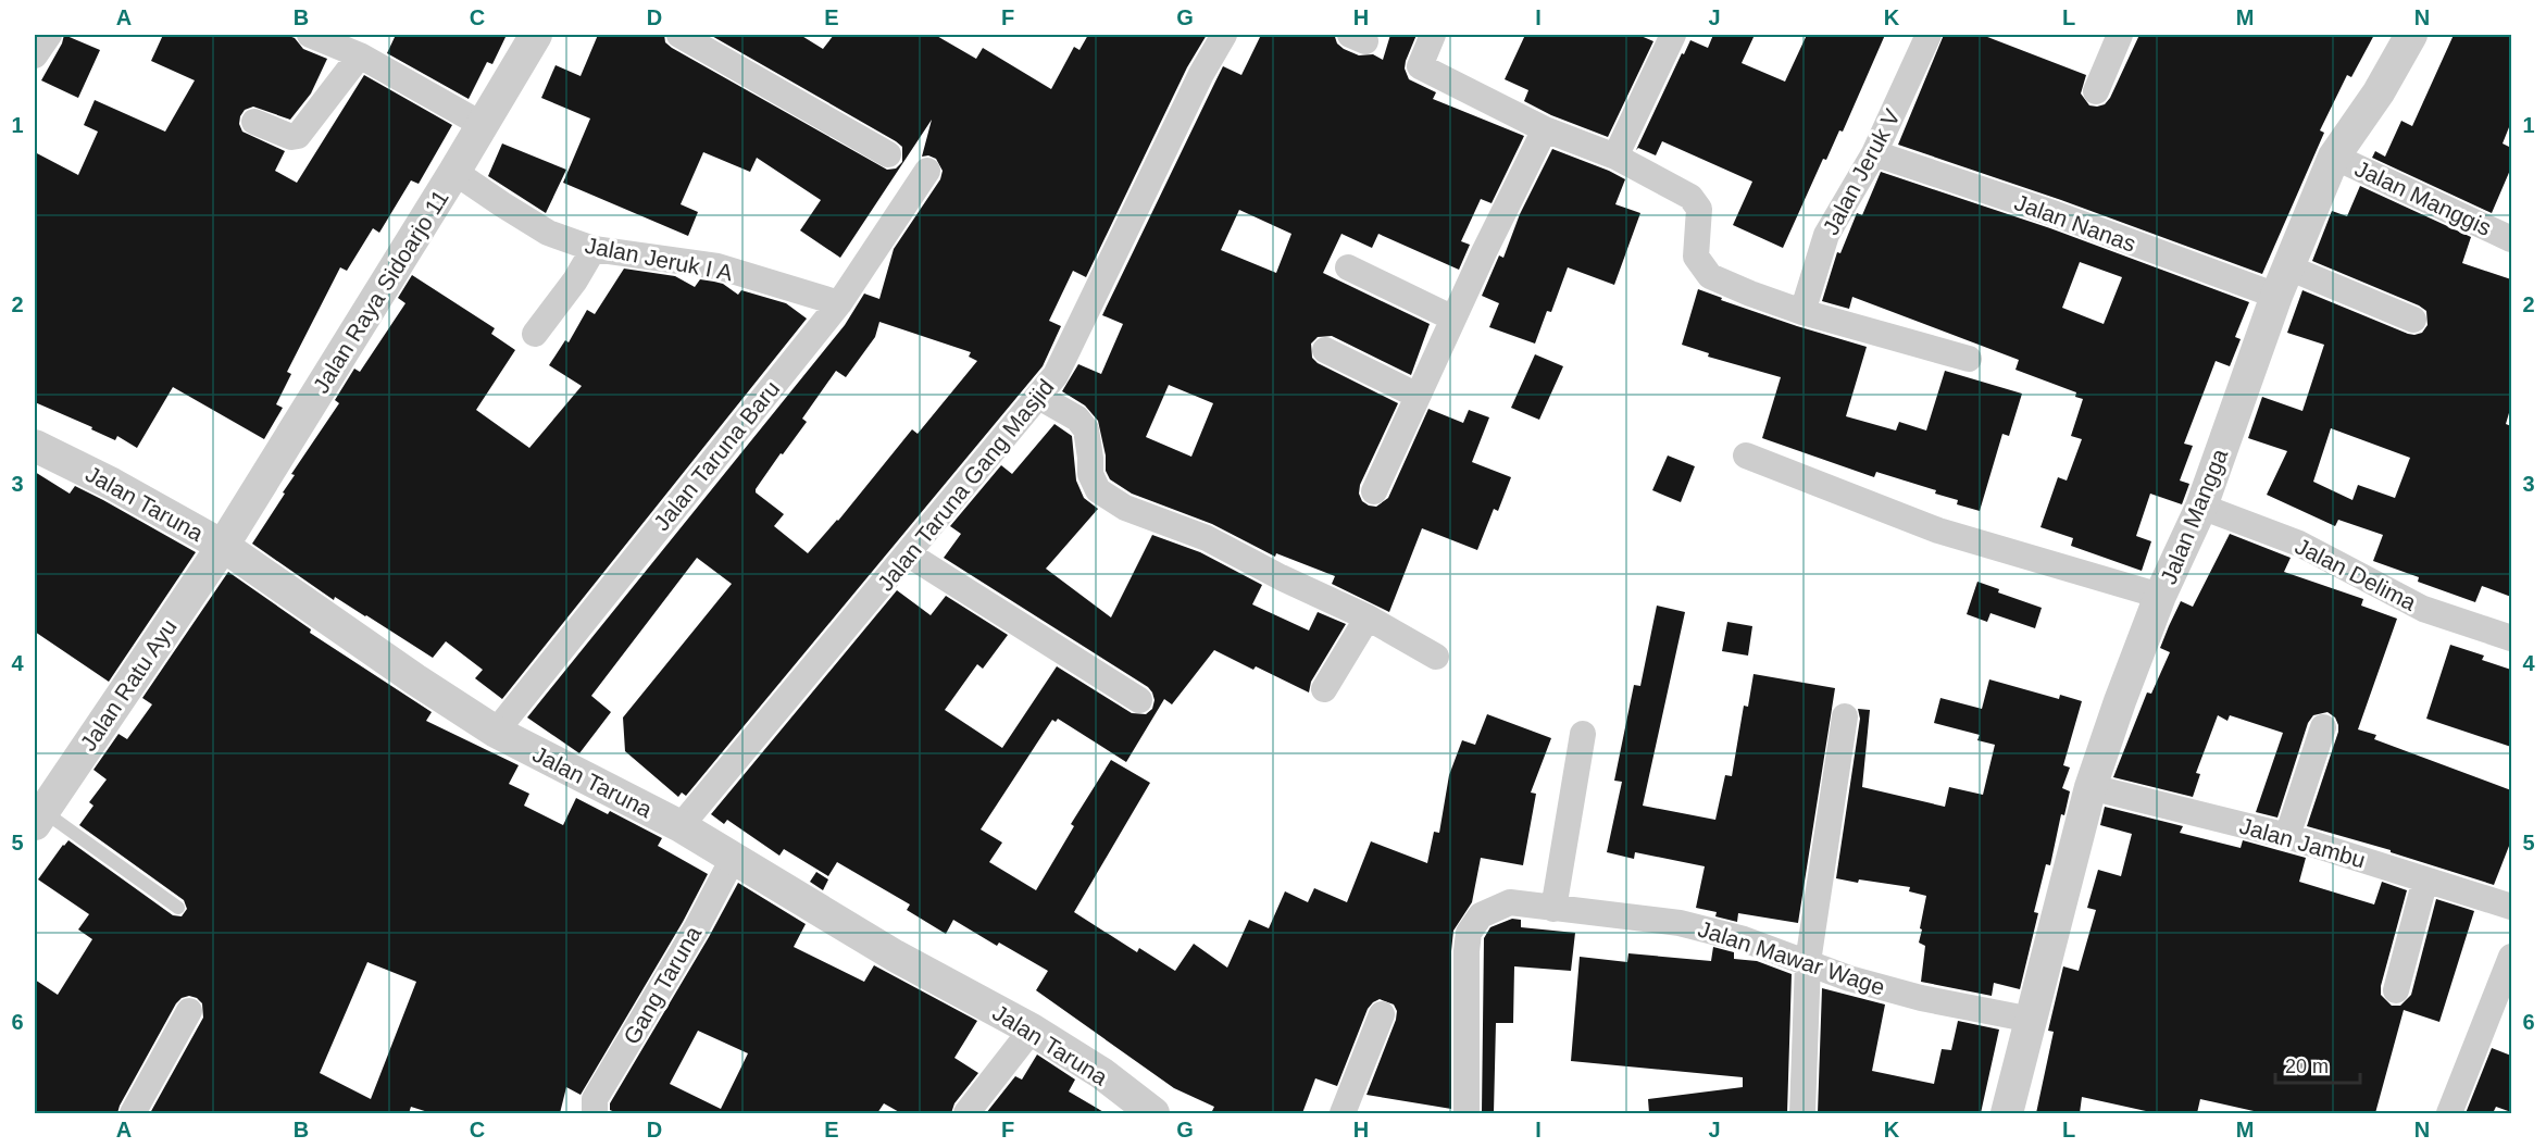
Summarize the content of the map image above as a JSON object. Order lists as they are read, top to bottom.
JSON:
{
  "streets": {
    "street": [
      "Jalan Jeruk V",
      "Jalan Manggis",
      "Jalan Nanas",
      "Jalan Jeruk I A",
      "Jalan Raya Sidoarjo 11",
      "Jalan Taruna Baru",
      "Jalan Taruna Gang Masjid",
      "Jalan Taruna",
      "Jalan Mangga",
      "Jalan Delima",
      "Jalan Ratu Ayu",
      "Jalan Jambu",
      "Jalan Mawar Wage",
      "Gang Taruna"
    ]
  },
  "crossings": [
    ["Jalan Jeruk V", "Jalan Nanas"],
    ["Jalan Manggis", "Jalan Mangga"],
    ["Jalan Nanas", "Jalan Mangga"],
    ["Jalan Jeruk I A", "Jalan Raya Sidoarjo 11"],
    ["Jalan Jeruk I A", "Jalan Taruna Baru"],
    ["Jalan Raya Sidoarjo 11", "Jalan Taruna"],
    ["Jalan Raya Sidoarjo 11", "Jalan Ratu Ayu"],
    ["Jalan Taruna Baru", "Jalan Taruna"],
    ["Jalan Taruna Gang Masjid", "Jalan Taruna"],
    ["Jalan Taruna", "Jalan Ratu Ayu"],
    ["Jalan Taruna", "Gang Taruna"],
    ["Jalan Mangga", "Jalan Delima"],
    ["Jalan Mangga", "Jalan Jambu"],
    ["Jalan Mangga", "Jalan Mawar Wage"]
  ],
  "scale_bar": "20 m",
  "grid": {
    "columns": [
      "A",
      "B",
      "C",
      "D",
      "E",
      "F",
      "G",
      "H",
      "I",
      "J",
      "K",
      "L",
      "M",
      "N"
    ],
    "rows": [
      "1",
      "2",
      "3",
      "4",
      "5",
      "6"
    ]
  }
}
